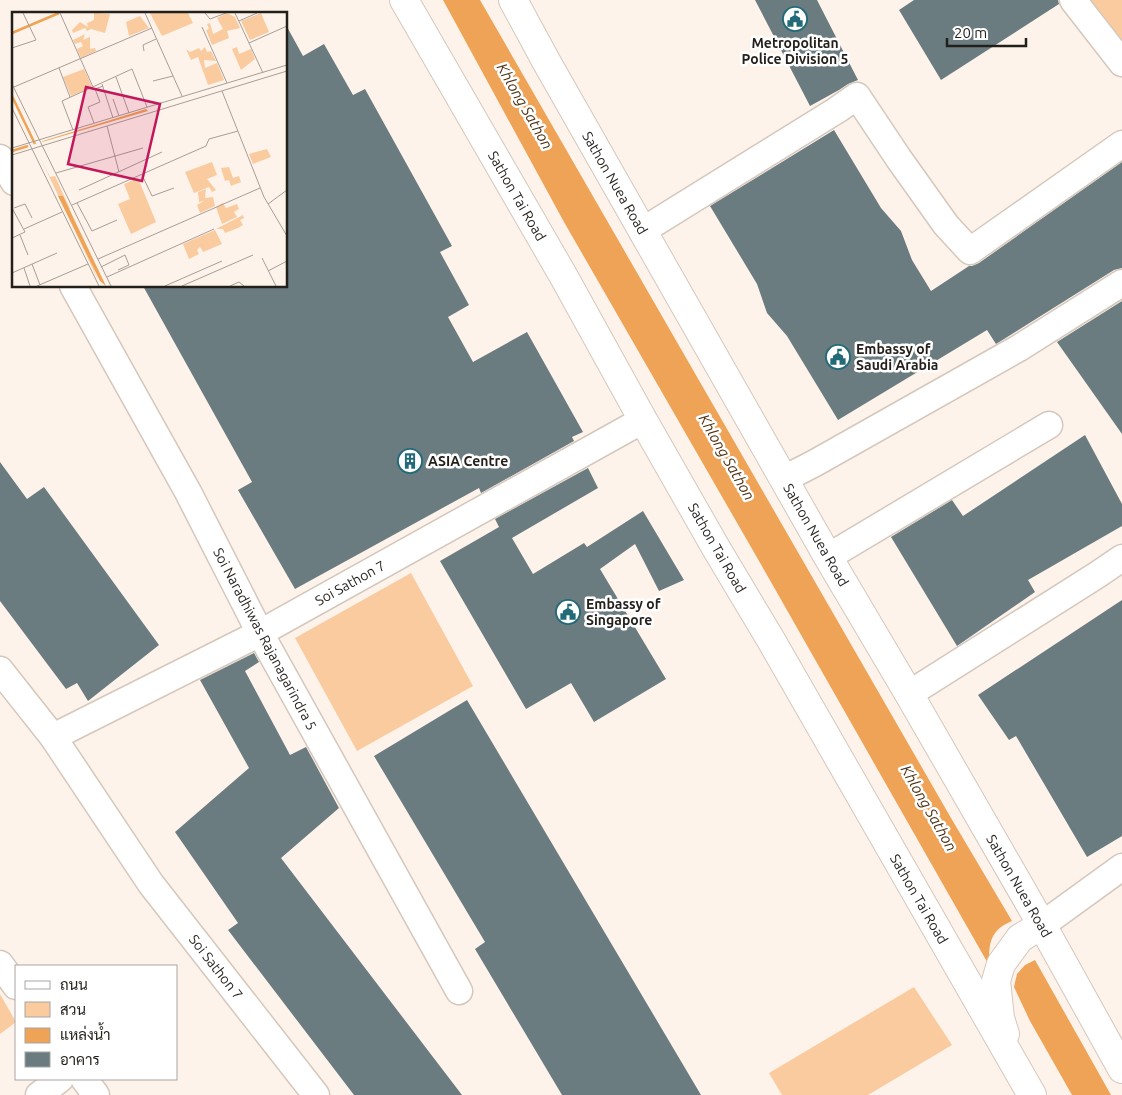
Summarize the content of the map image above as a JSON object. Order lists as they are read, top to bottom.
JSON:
{
  "streets": {
    "main road": ["Sathon Nuea Road", "Sathon Tai Road"],
    "street": ["Soi Sathon 7", "Soi Naradhiwas Rajanagarindra 5"]
  },
  "crossings": [
    ["Sathon Tai Road", "Soi Sathon 7"],
    ["Soi Sathon 7", "Soi Naradhiwas Rajanagarindra 5"]
  ],
  "water": ["Khlong Sathon"],
  "places": {
    "public building": ["Metropolitan Police Division 5", "Embassy of Saudi Arabia", "Embassy of Singapore"],
    "building": ["ASIA Centre"]
  },
  "legend": [
    "ถนน",
    "สวน",
    "แหล่งน้ำ",
    "อาคาร"
  ],
  "scale_bar": "20 m"
}
